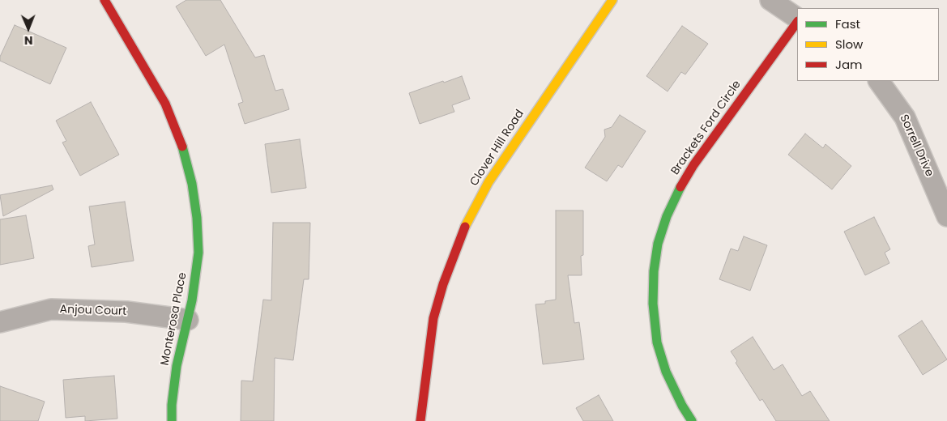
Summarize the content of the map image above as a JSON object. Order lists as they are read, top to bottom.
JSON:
{
  "streets": {
    "street": [
      "Brackets Ford Circle",
      "Sorrell Drive",
      "Clover Hill Road",
      "Anjou Court",
      "Monterosa Place"
    ]
  },
  "crossings": [
    ["Anjou Court", "Monterosa Place"]
  ],
  "legend": ["Fast", "Slow", "Jam"],
  "north": "bottom"
}
